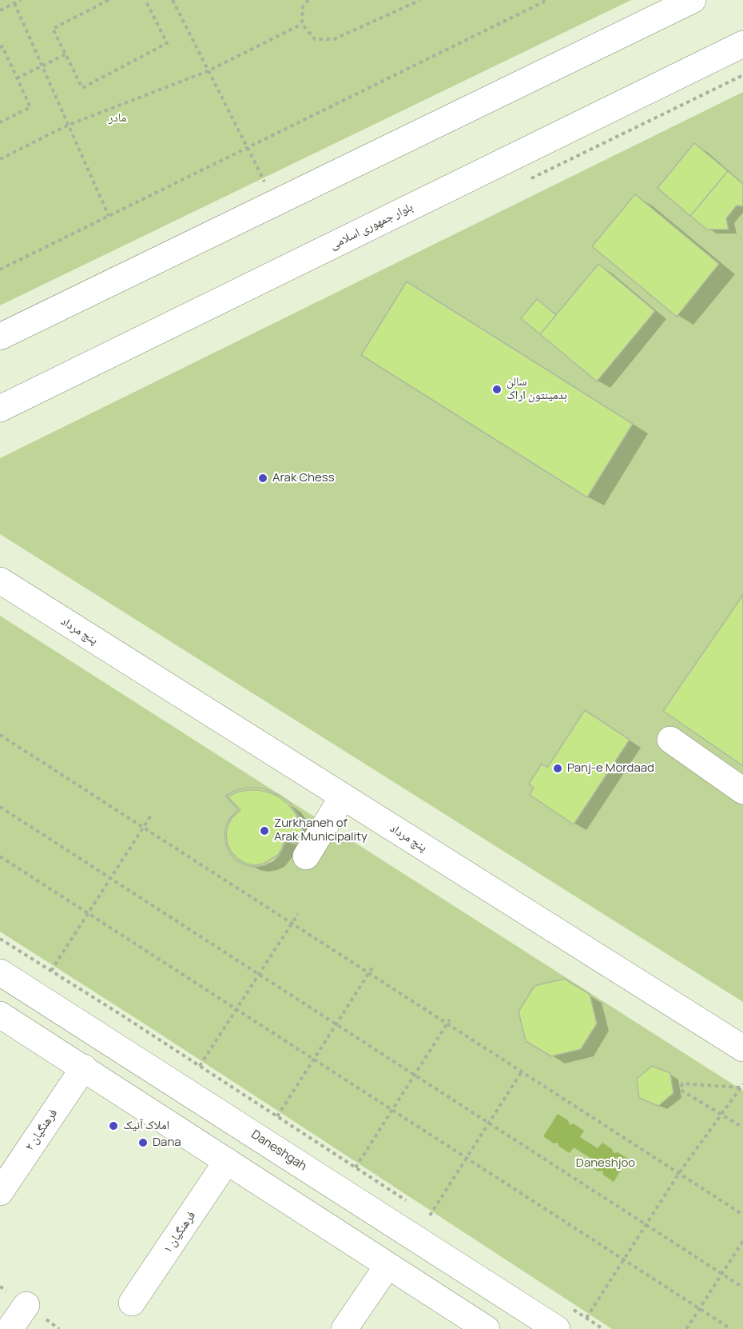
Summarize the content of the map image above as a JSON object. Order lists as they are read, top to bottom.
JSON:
{
  "streets": {
    "main road": [
      "بلوار جمهوری اسلامی",
      "پنج مرداد",
      "فرهنگیان ۲",
      "Daneshgah",
      "فرهنگیان ۱"
    ]
  },
  "parks": ["مادر", "Daneshjoo"],
  "places": [
    "سالن بدمینتون اراک",
    "Arak Chess",
    "Panj-e Mordaad",
    "Zurkhaneh of Arak Municipality",
    "املاک آنیک",
    "Dana"
  ]
}
